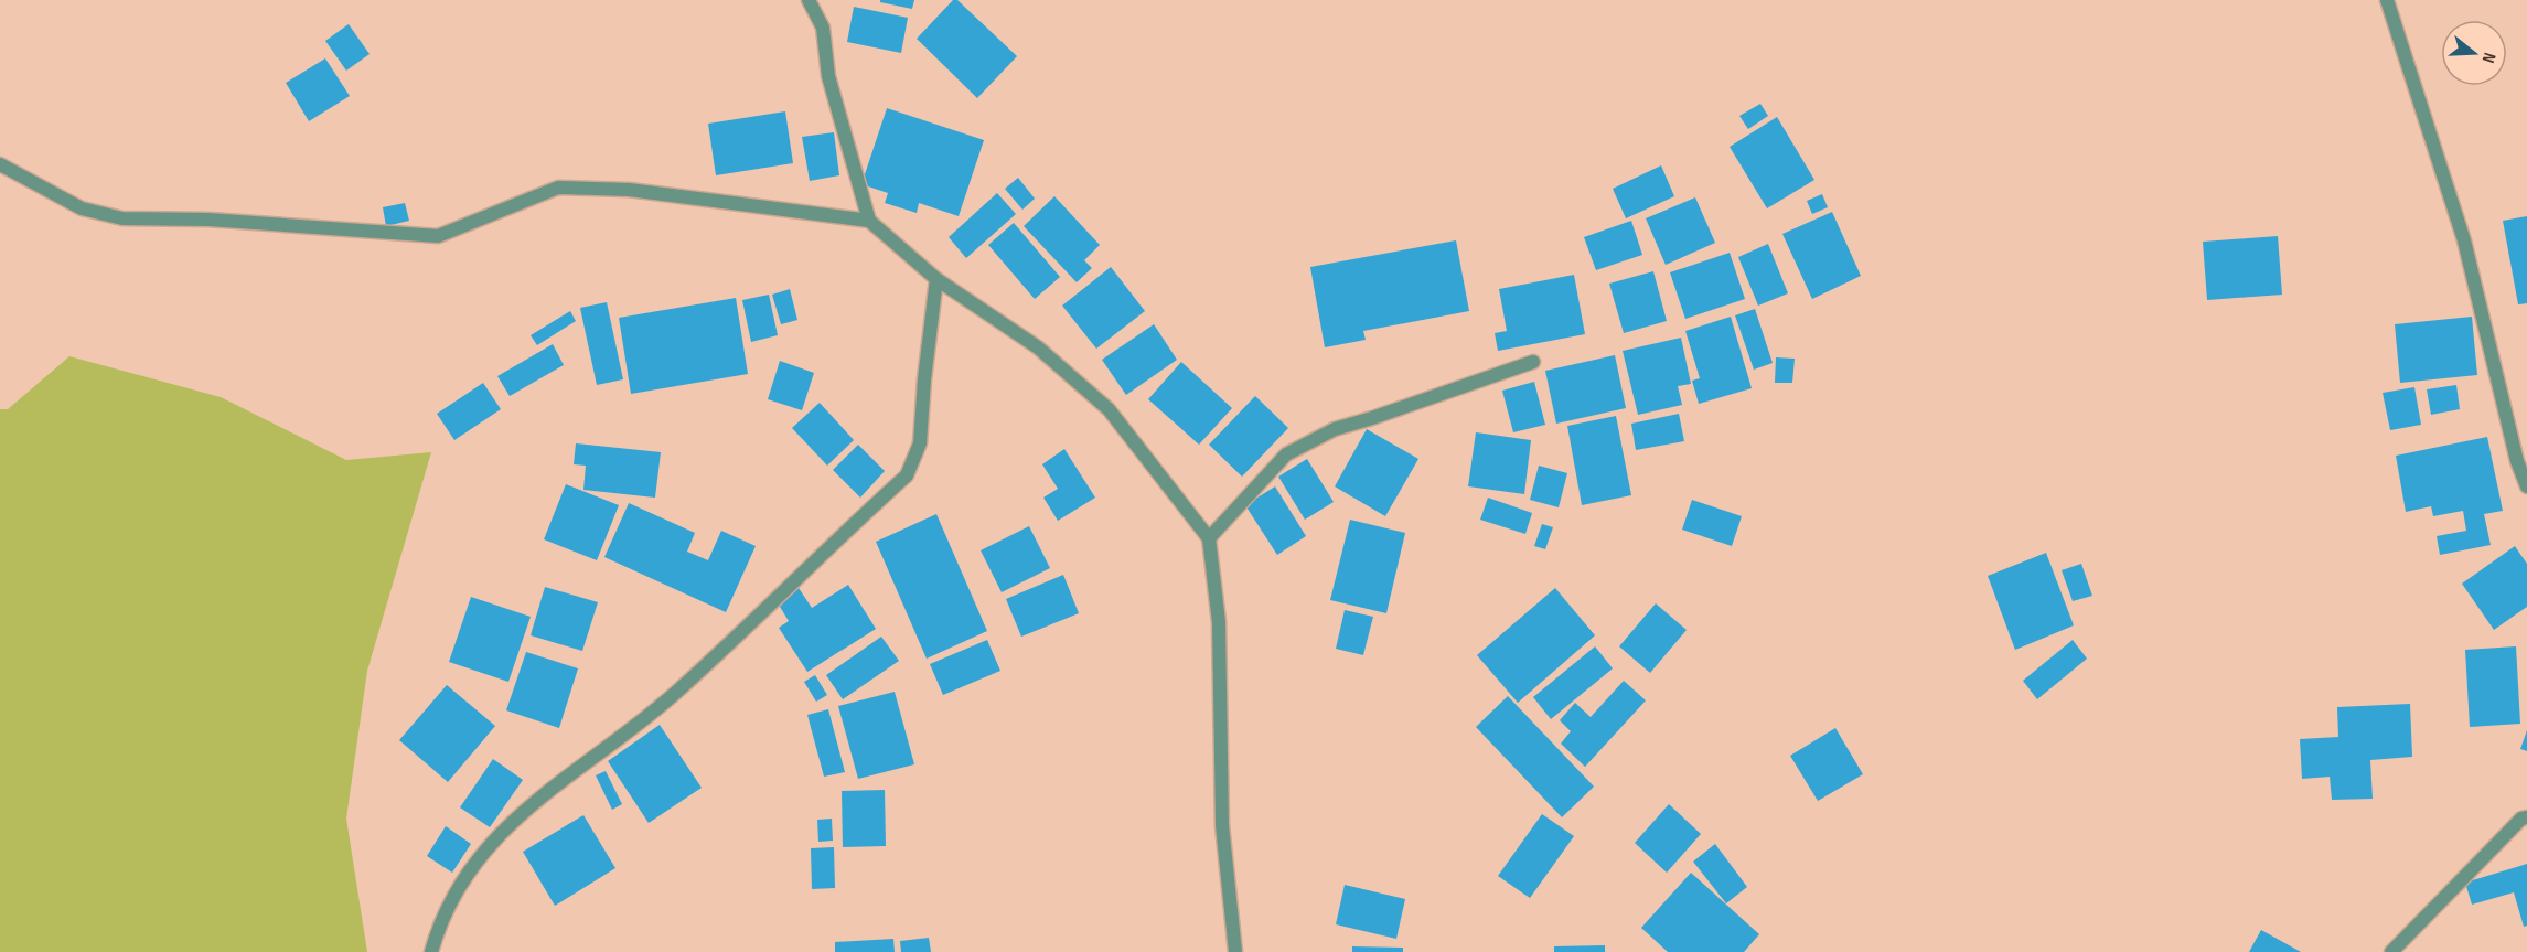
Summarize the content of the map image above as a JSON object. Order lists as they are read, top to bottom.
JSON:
{
  "north": "right"
}
